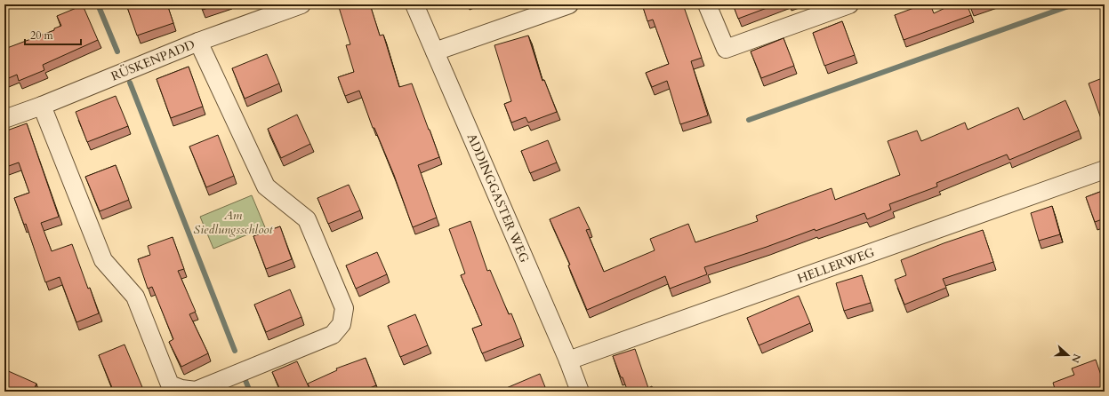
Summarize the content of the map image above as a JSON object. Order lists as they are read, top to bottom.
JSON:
{
  "streets": {
    "street": ["RÜSKENPADD", "ADDINGGASTER WEG", "HELLERWEG"]
  },
  "crossings": [
    ["ADDINGGASTER WEG", "HELLERWEG"]
  ],
  "parks": ["Am Siedlungsschloot"],
  "scale_bar": "20 m",
  "north": "right"
}
